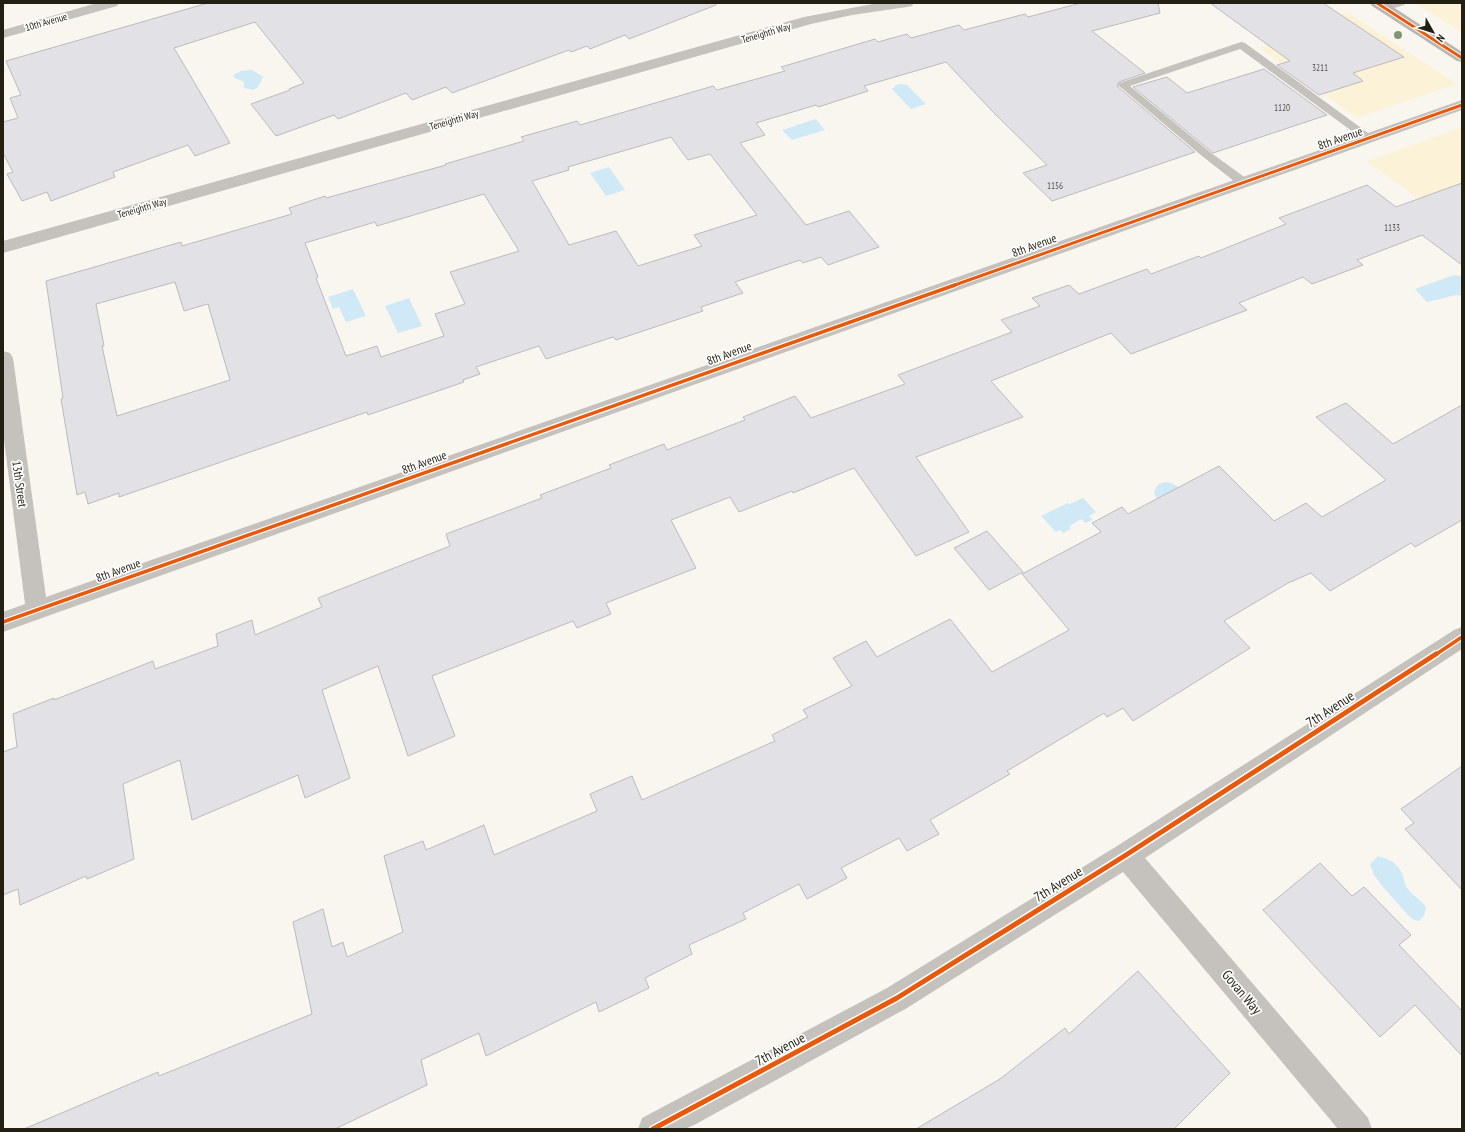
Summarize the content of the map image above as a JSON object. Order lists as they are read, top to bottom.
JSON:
{
  "streets": {
    "street": [
      "10th Avenue",
      "Teneighth Way",
      "8th Avenue",
      "13th Street",
      "7th Avenue",
      "Govan Way"
    ]
  },
  "crossings": [
    ["8th Avenue", "13th Street"],
    ["7th Avenue", "Govan Way"]
  ],
  "house_numbers": [
    "3211",
    "1120",
    "1156",
    "1133"
  ],
  "north": "bottom right"
}
